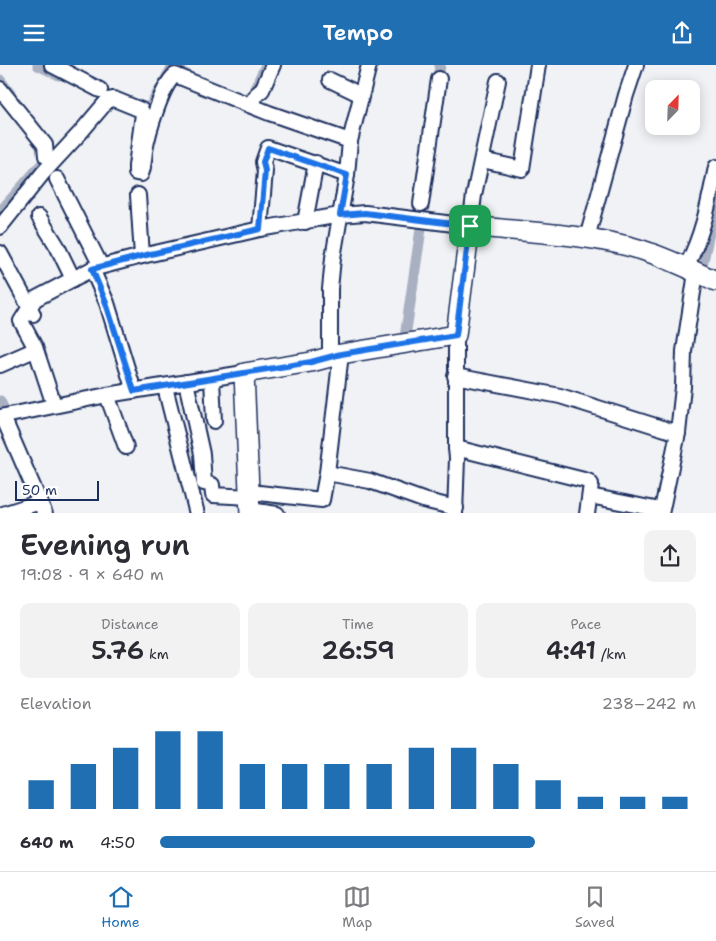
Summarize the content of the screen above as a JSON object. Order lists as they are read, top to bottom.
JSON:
{
  "scale_bar": "50 m",
  "north": "top right",
  "page": {
    "header": "Tempo",
    "scale": "50 m",
    "heading": ["Evening run", "19:08 · 9 × 640 m"],
    "stats": [
      ["Distance", "5.76 km"],
      ["Time", "26:59"],
      ["Pace", "4:41 /km"]
    ],
    "chart": ["Elevation", "238–242 m"],
    "list": [
      {
        "name": "640 m",
        "note": "4:50"
      }
    ],
    "tabs": ["Home", "Map", "Saved"]
  }
}
